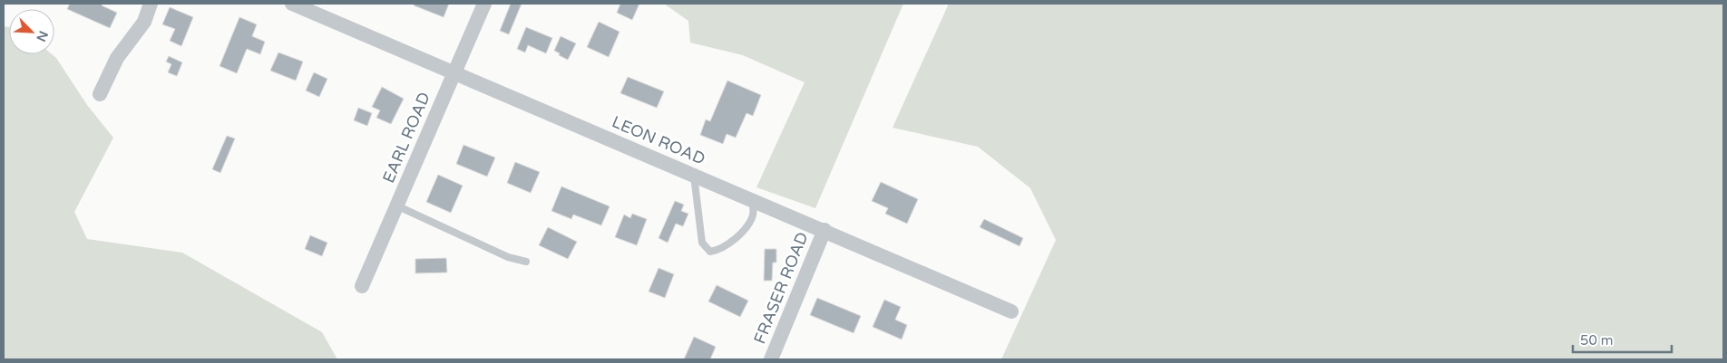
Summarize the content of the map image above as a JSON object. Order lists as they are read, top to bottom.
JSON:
{
  "streets": {
    "street": ["EARL ROAD", "LEON ROAD", "FRASER ROAD"]
  },
  "crossings": [
    ["EARL ROAD", "LEON ROAD"],
    ["LEON ROAD", "FRASER ROAD"]
  ],
  "scale_bar": "50 m",
  "north": "bottom right"
}
